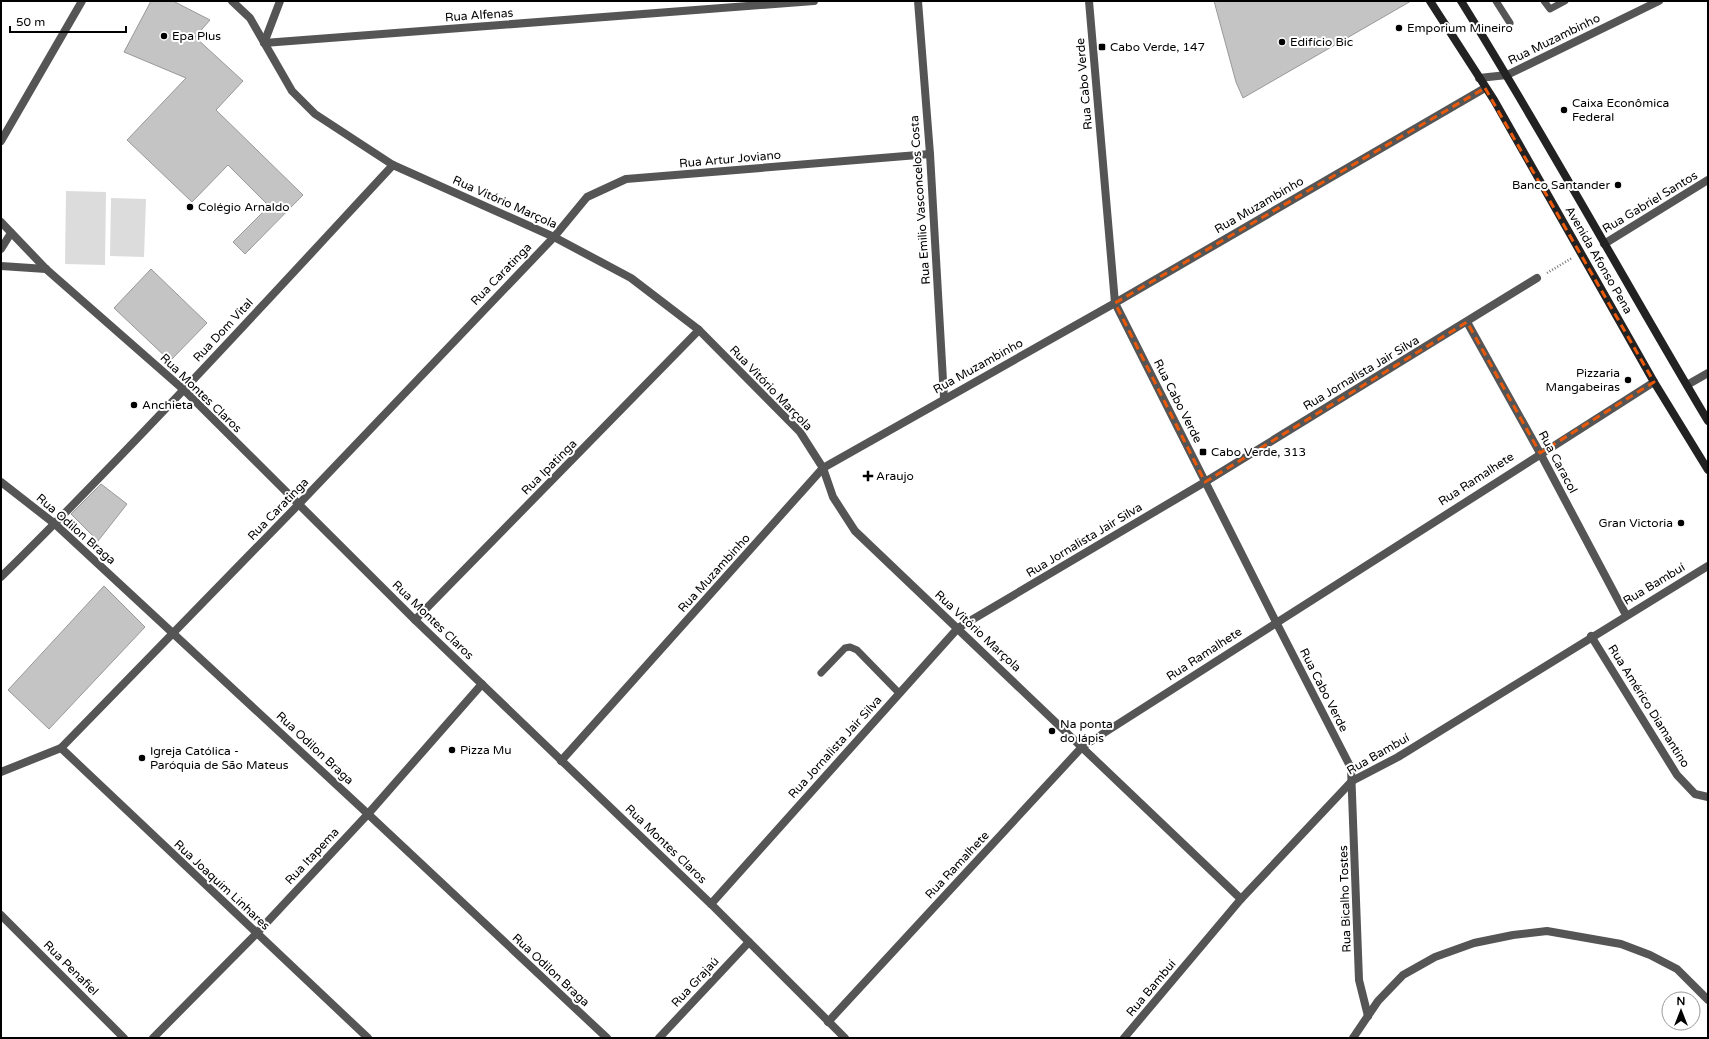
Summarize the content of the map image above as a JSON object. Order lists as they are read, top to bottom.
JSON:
{
  "streets": {
    "main road": ["Avenida Afonso Pena"],
    "street": [
      "Rua Alfenas",
      "Rua Muzambinho",
      "Rua Cabo Verde",
      "Rua Artur Joviano",
      "Rua Emilio Vasconcelos Costa",
      "Rua Vitório Marçola",
      "Rua Gabriel Santos",
      "Rua Caratinga",
      "Rua Dom Vital",
      "Rua Jornalista Jair Silva",
      "Rua Montes Claros",
      "Rua Caracol",
      "Rua Ipatinga",
      "Rua Ramalhete",
      "Rua Odilon Braga",
      "Rua Bambuí",
      "Rua Américo Diamantino",
      "Rua Itapema",
      "Rua Joaquim Linhares",
      "Rua Bicalho Tostes",
      "Rua Penafiel",
      "Rua Grajaú"
    ]
  },
  "crossings": [
    ["Rua Alfenas", "Rua Vitório Marçola"],
    ["Rua Muzambinho", "Rua Cabo Verde"],
    ["Rua Muzambinho", "Rua Emilio Vasconcelos Costa"],
    ["Rua Muzambinho", "Rua Vitório Marçola"],
    ["Rua Muzambinho", "Avenida Afonso Pena"],
    ["Rua Muzambinho", "Rua Montes Claros"],
    ["Rua Cabo Verde", "Rua Jornalista Jair Silva"],
    ["Rua Cabo Verde", "Rua Ramalhete"],
    ["Rua Cabo Verde", "Rua Bambuí"],
    ["Rua Cabo Verde", "Rua Bicalho Tostes"],
    ["Rua Artur Joviano", "Rua Emilio Vasconcelos Costa"],
    ["Rua Artur Joviano", "Rua Vitório Marçola"],
    ["Rua Artur Joviano", "Rua Caratinga"],
    ["Rua Vitório Marçola", "Rua Caratinga"],
    ["Rua Vitório Marçola", "Rua Dom Vital"],
    ["Rua Vitório Marçola", "Rua Jornalista Jair Silva"],
    ["Rua Vitório Marçola", "Rua Ipatinga"],
    ["Rua Vitório Marçola", "Rua Ramalhete"],
    ["Rua Vitório Marçola", "Rua Bambuí"],
    ["Rua Gabriel Santos", "Avenida Afonso Pena"],
    ["Avenida Afonso Pena", "Rua Ramalhete"],
    ["Rua Caratinga", "Rua Montes Claros"],
    ["Rua Caratinga", "Rua Odilon Braga"],
    ["Rua Caratinga", "Rua Joaquim Linhares"],
    ["Rua Dom Vital", "Rua Montes Claros"],
    ["Rua Dom Vital", "Rua Odilon Braga"],
    ["Rua Jornalista Jair Silva", "Rua Montes Claros"],
    ["Rua Jornalista Jair Silva", "Rua Caracol"],
    ["Rua Montes Claros", "Rua Ipatinga"],
    ["Rua Montes Claros", "Rua Ramalhete"],
    ["Rua Montes Claros", "Rua Itapema"],
    ["Rua Montes Claros", "Rua Grajaú"],
    ["Rua Caracol", "Rua Ramalhete"],
    ["Rua Caracol", "Rua Bambuí"],
    ["Rua Odilon Braga", "Rua Itapema"],
    ["Rua Bambuí", "Rua Américo Diamantino"],
    ["Rua Bambuí", "Rua Bicalho Tostes"],
    ["Rua Itapema", "Rua Joaquim Linhares"]
  ],
  "places": {
    "other": [
      "Emporium Mineiro",
      "Epa Plus",
      "Edifício Bic",
      "Caixa Econômica Federal",
      "Banco Santander",
      "Colégio Arnaldo",
      "Pizzaria Mangabeiras",
      "Anchieta",
      "Gran Victoria",
      "Na ponta do lápis",
      "Pizza Mu",
      "Igreja Católica - Paróquia de São Mateus"
    ],
    "transit": ["Cabo Verde, 147", "Cabo Verde, 313"],
    "health": ["Araujo"]
  },
  "scale_bar": "50 m",
  "north": "top"
}
